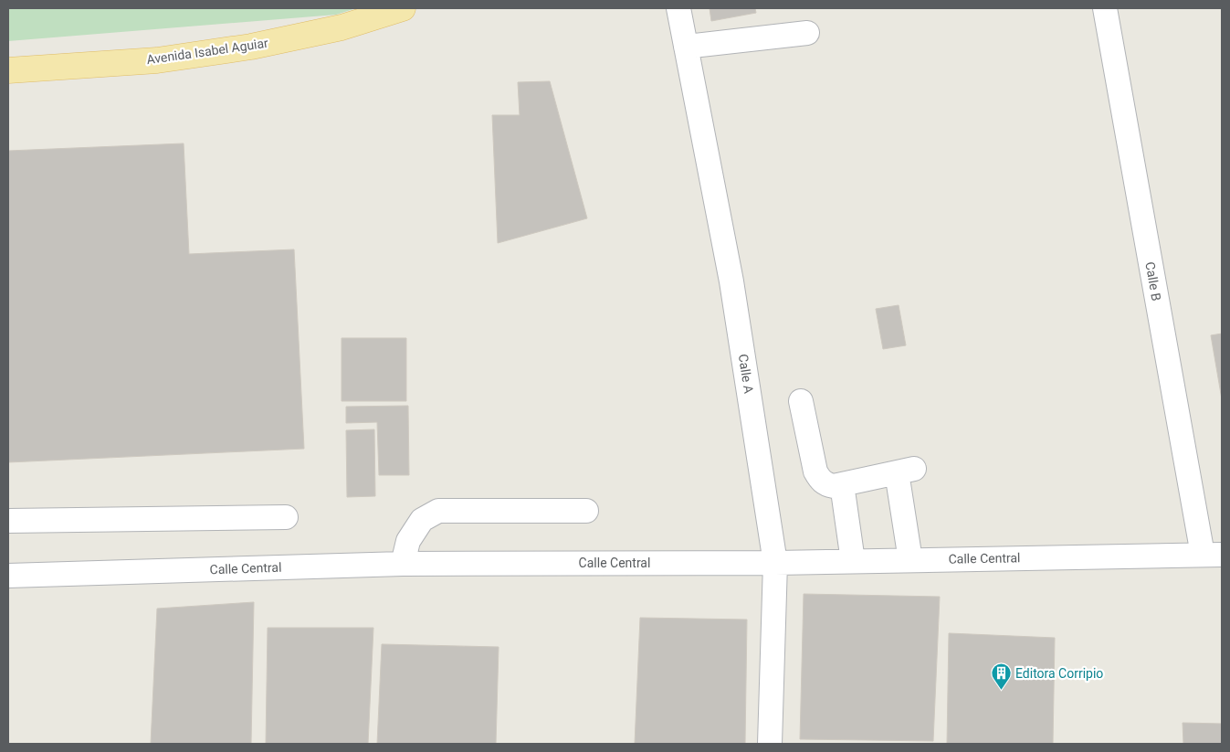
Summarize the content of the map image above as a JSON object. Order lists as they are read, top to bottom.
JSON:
{
  "streets": {
    "main road": ["Avenida Isabel Aguiar"],
    "street": ["Calle B", "Calle A", "Calle Central"]
  },
  "crossings": [
    ["Calle B", "Calle Central"],
    ["Calle A", "Calle Central"]
  ],
  "places": {
    "building": ["Editora Corripio"]
  }
}
